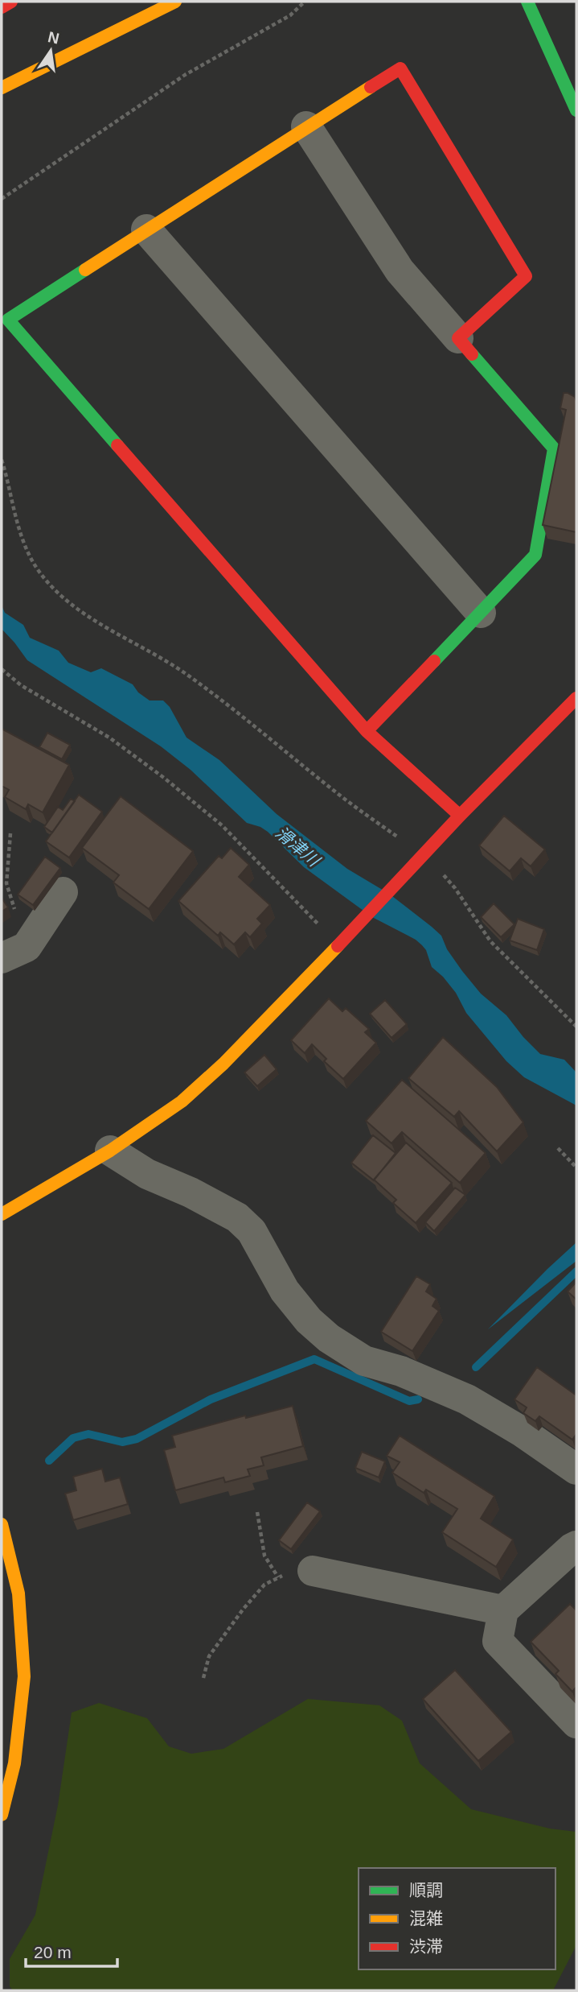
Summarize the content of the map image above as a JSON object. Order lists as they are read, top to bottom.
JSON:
{
  "water": ["滑津川"],
  "legend": ["順調", "混雑", "渋滞"],
  "scale_bar": "20 m",
  "north": "top"
}
